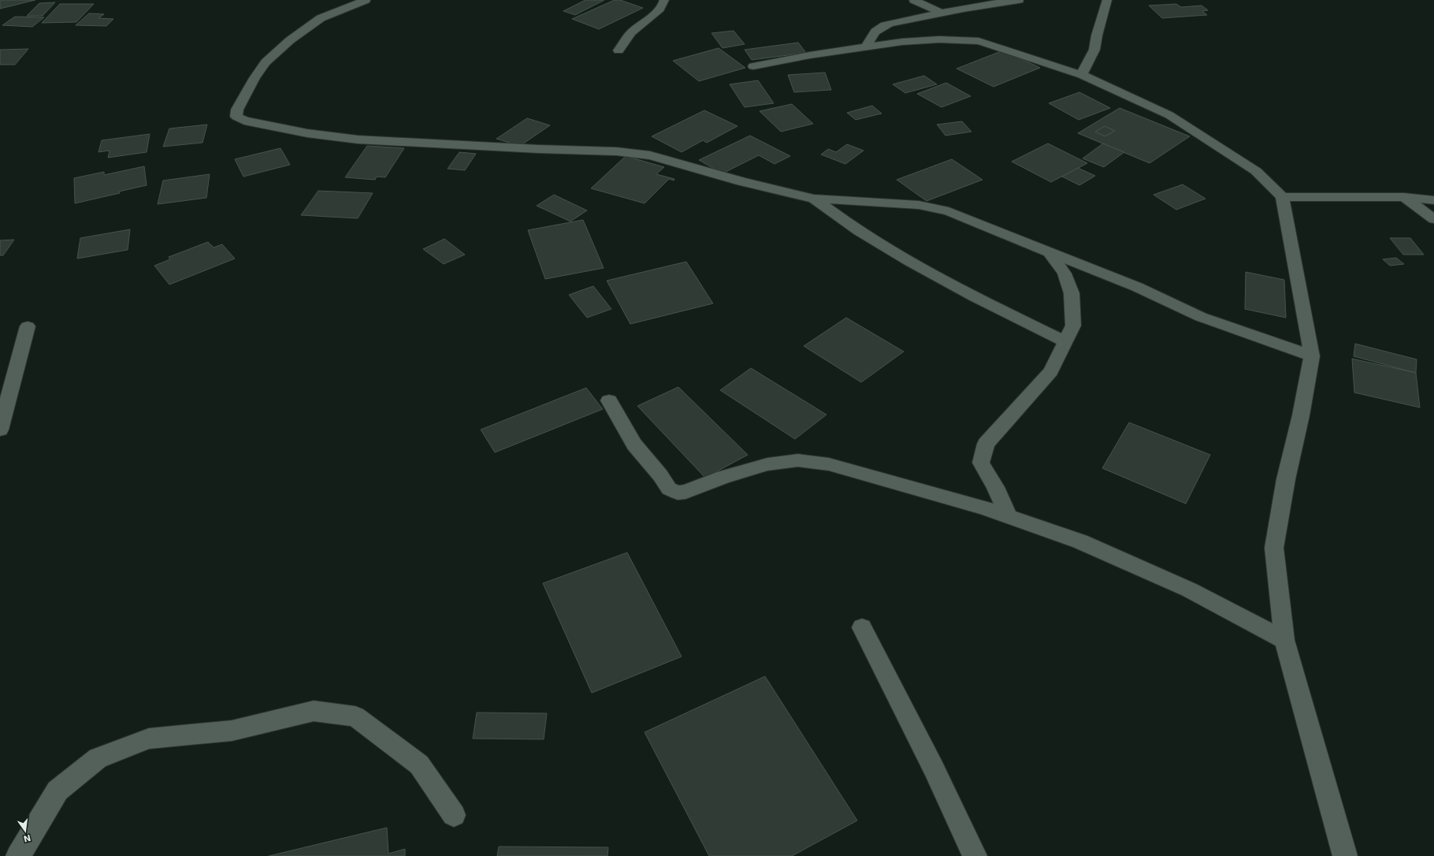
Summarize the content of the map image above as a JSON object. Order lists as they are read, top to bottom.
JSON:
{
  "north": "bottom"
}
